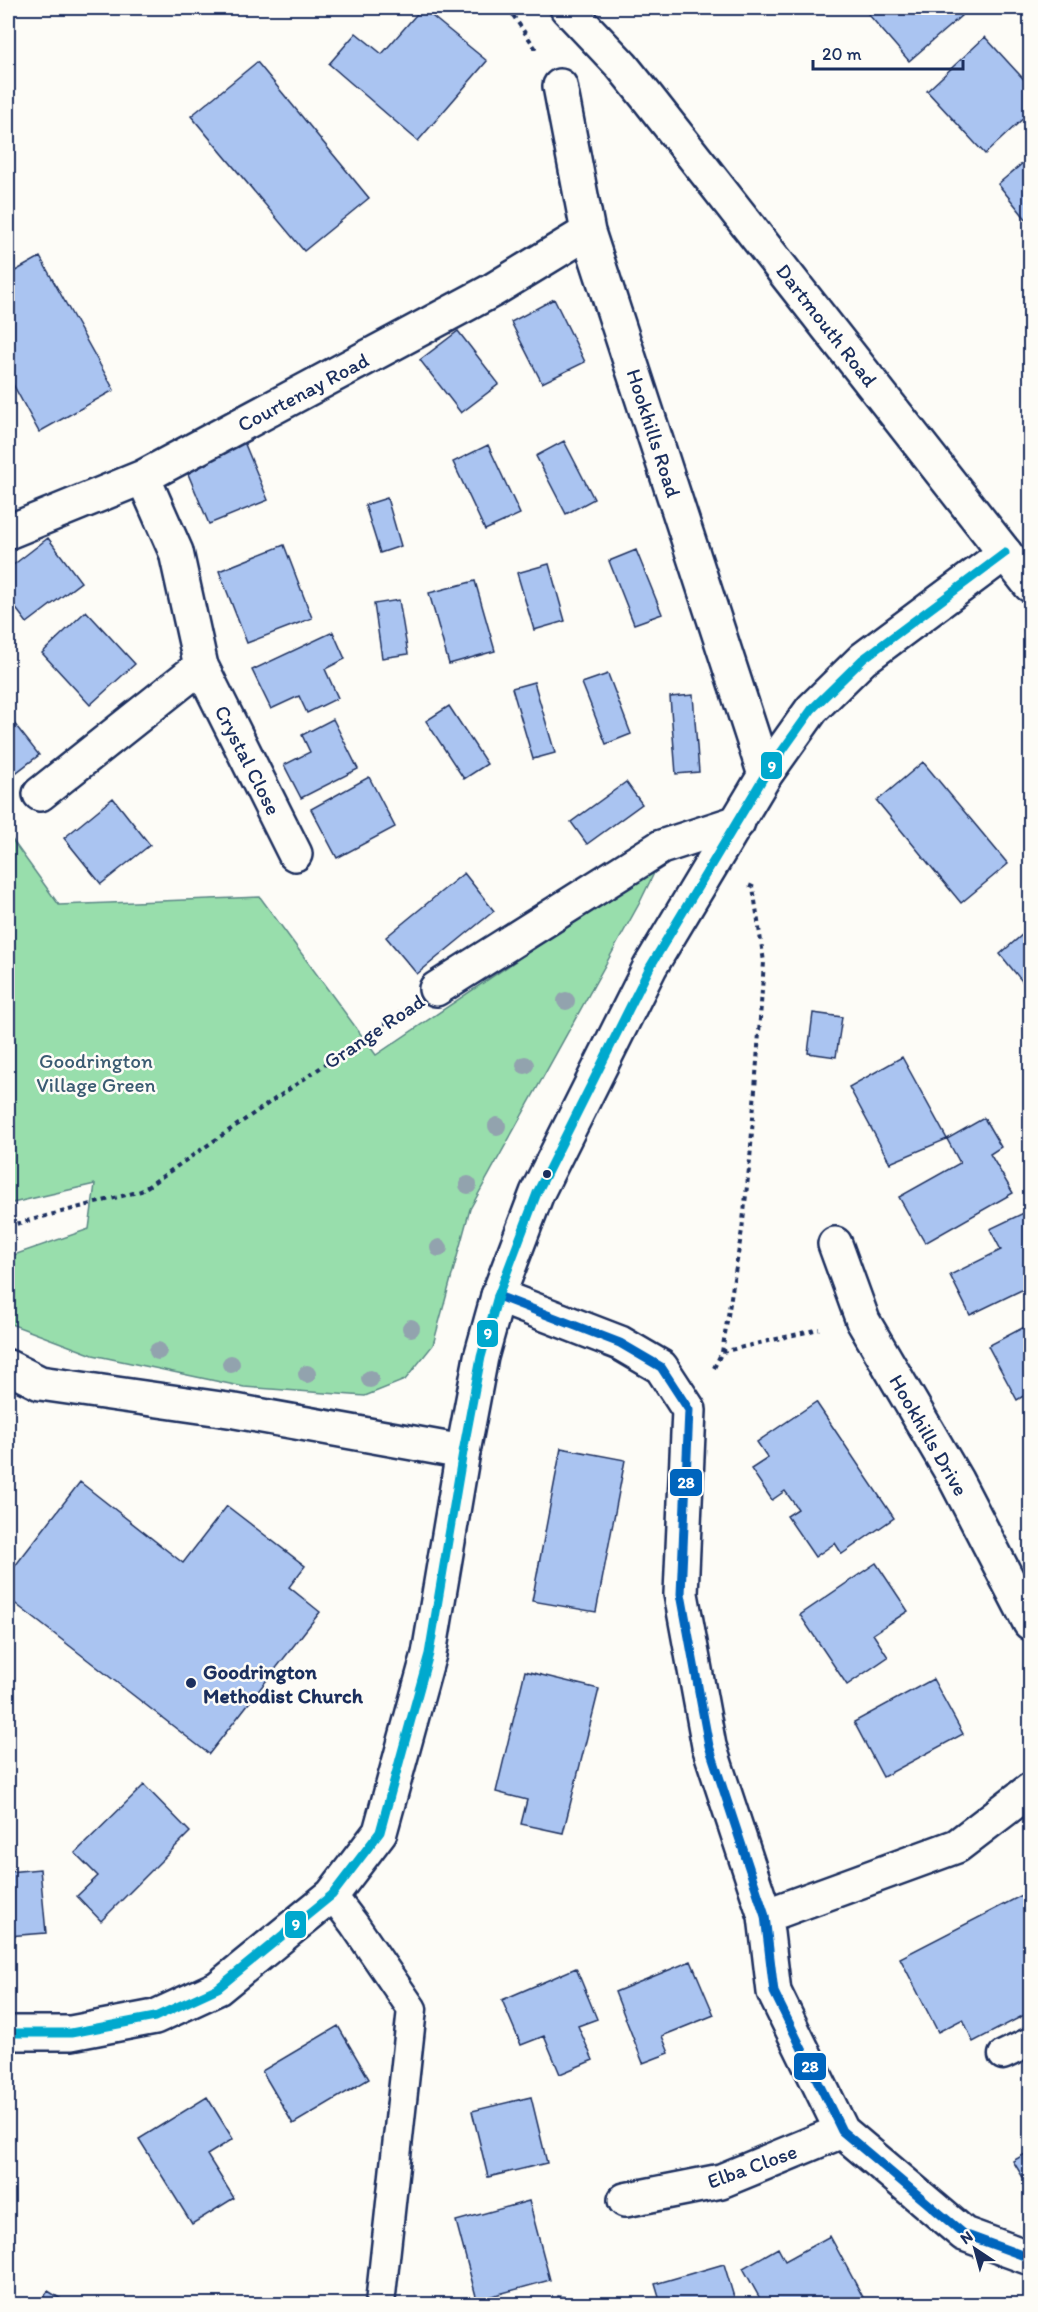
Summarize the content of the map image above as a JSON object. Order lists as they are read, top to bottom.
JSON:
{
  "streets": {
    "street": [
      "Dartmouth Road",
      "Courtenay Road",
      "Hookhills Road",
      "Crystal Close",
      "Grange Road",
      "Hookhills Drive",
      "Elba Close"
    ]
  },
  "crossings": [
    ["Courtenay Road", "Hookhills Road"],
    ["Courtenay Road", "Crystal Close"]
  ],
  "parks": ["Goodrington Village Green"],
  "places": ["Goodrington Methodist Church"],
  "lines": ["transit line 9", "transit line 28"],
  "scale_bar": "20 m",
  "north": "top left"
}
